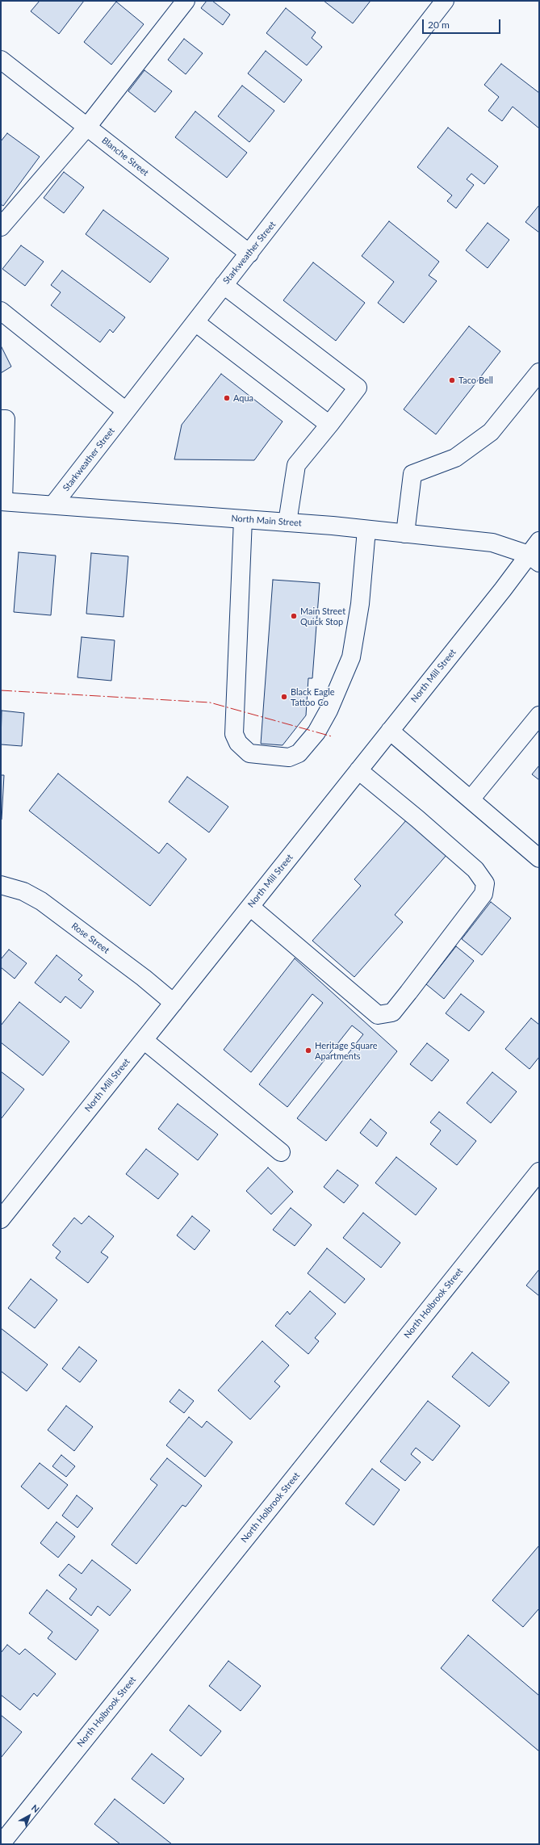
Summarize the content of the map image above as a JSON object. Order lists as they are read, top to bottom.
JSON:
{
  "streets": {
    "street": [
      "Blanche Street",
      "Starkweather Street",
      "North Main Street",
      "North Mill Street",
      "Rose Street",
      "North Holbrook Street"
    ]
  },
  "crossings": [
    ["Blanche Street", "Starkweather Street"],
    ["Starkweather Street", "North Main Street"],
    ["North Main Street", "North Mill Street"],
    ["North Mill Street", "Rose Street"]
  ],
  "places": [
    "Taco Bell",
    "Aqua",
    "Main Street Quick Stop",
    "Black Eagle Tattoo Co",
    "Heritage Square Apartments"
  ],
  "scale_bar": "20 m",
  "north": "top right"
}
